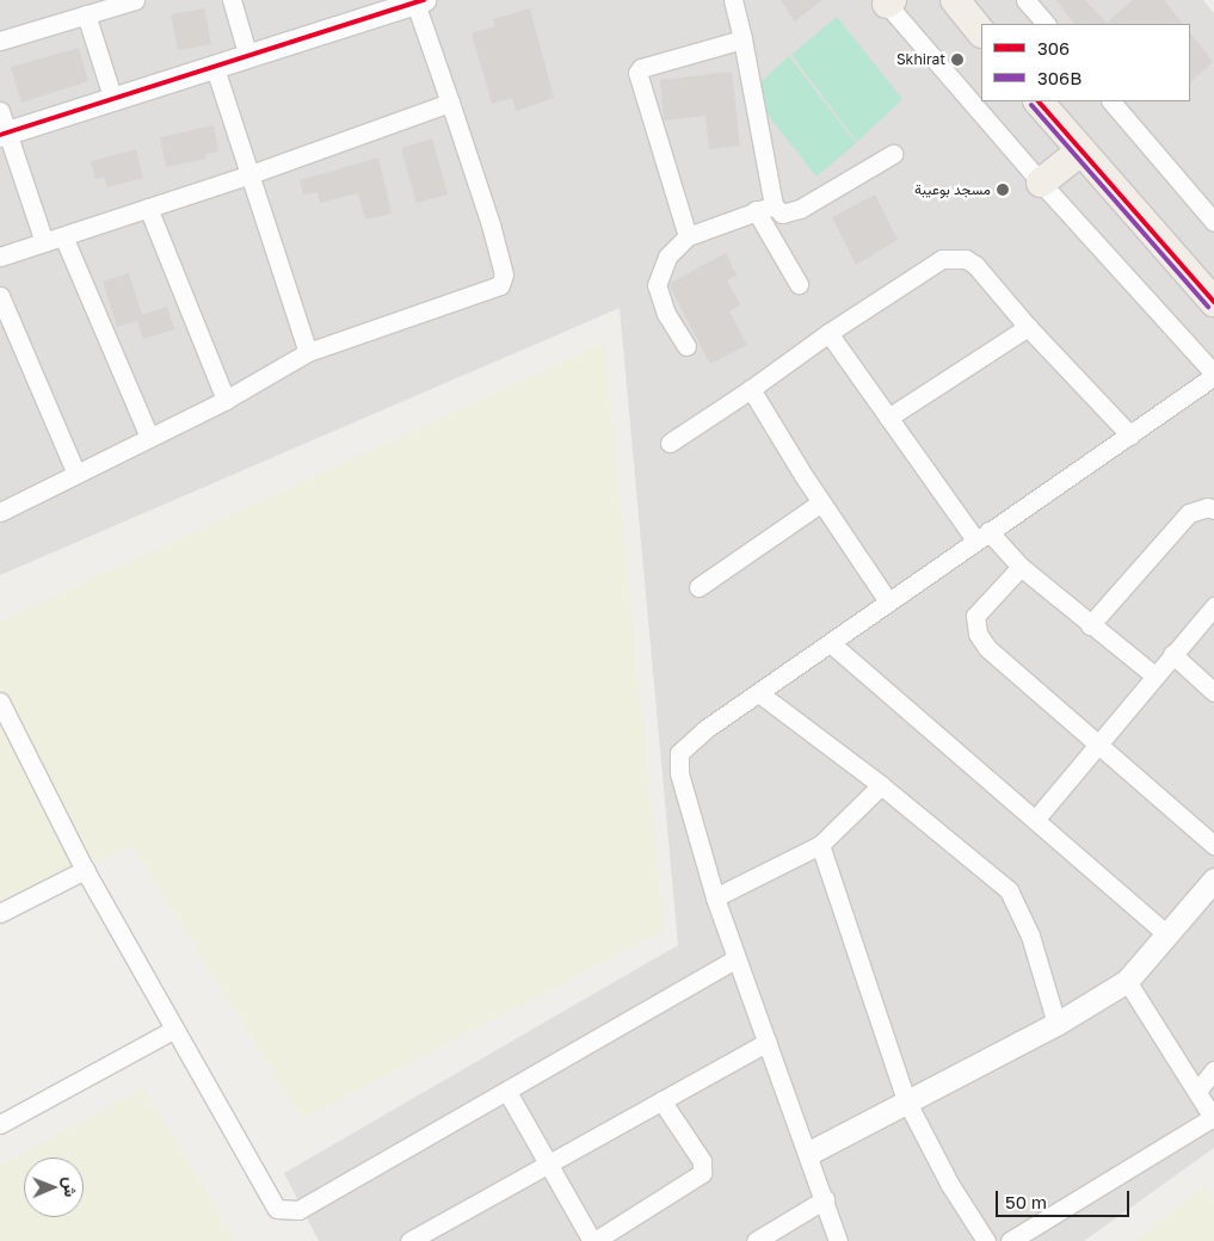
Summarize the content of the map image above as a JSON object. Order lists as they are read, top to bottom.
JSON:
{
  "places": ["Skhirat", "مسجد بوعيبة"],
  "lines": ["transit line 306", "transit line 306B"],
  "legend": ["306", "306B"],
  "scale_bar": "50 m",
  "north": "right"
}
